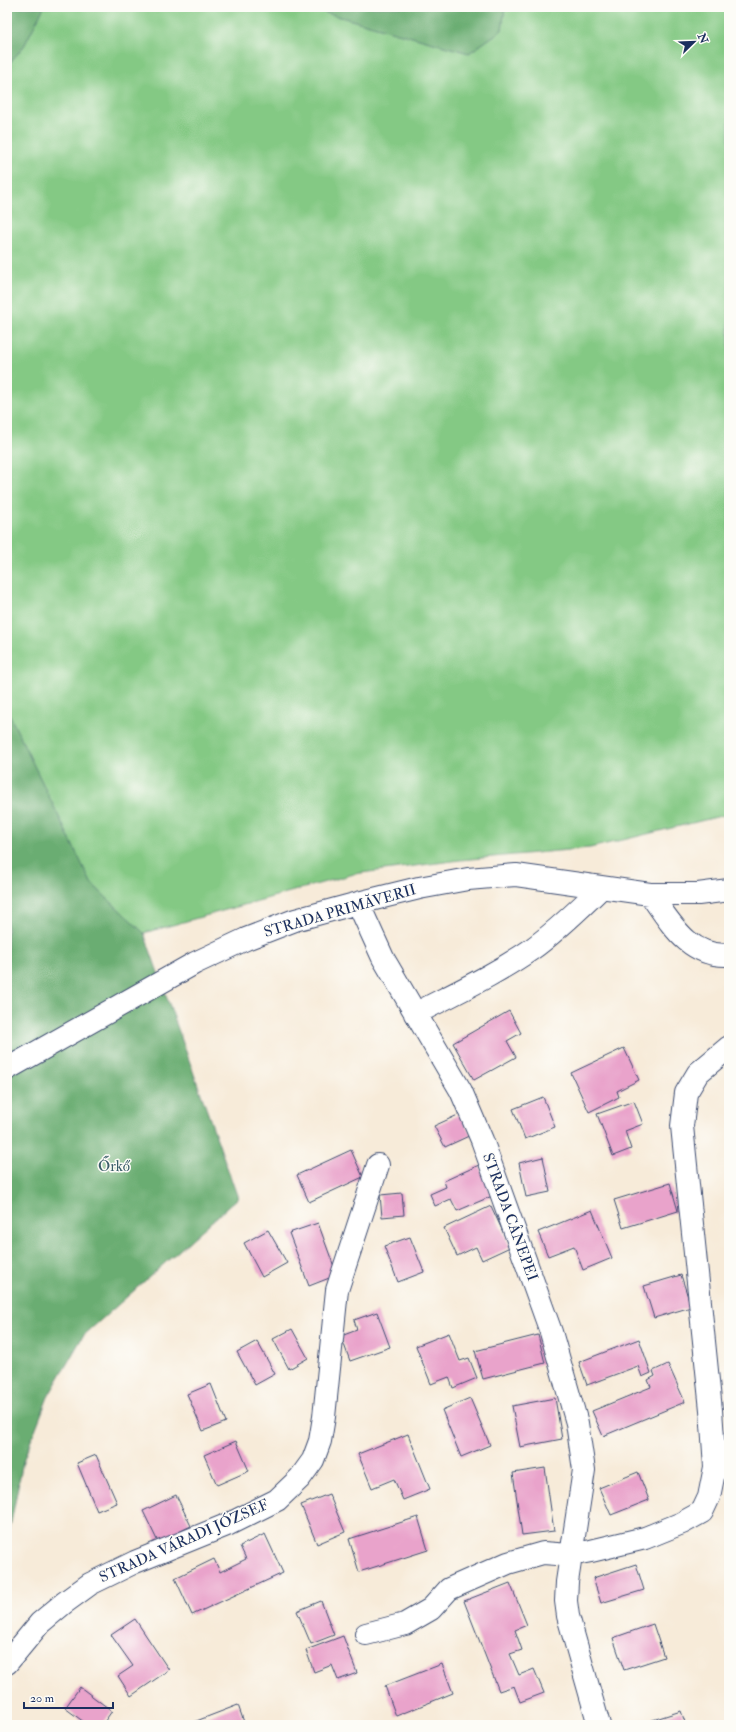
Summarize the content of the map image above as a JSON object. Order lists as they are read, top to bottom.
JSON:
{
  "streets": {
    "street": ["STRADA PRIMĂVERII", "STRADA CÂNEPEI", "STRADA VÁRADI JÓZSEF"]
  },
  "crossings": [
    ["STRADA PRIMĂVERII", "STRADA CÂNEPEI"]
  ],
  "parks": ["Őrkő"],
  "scale_bar": "20 m",
  "north": "top right"
}
